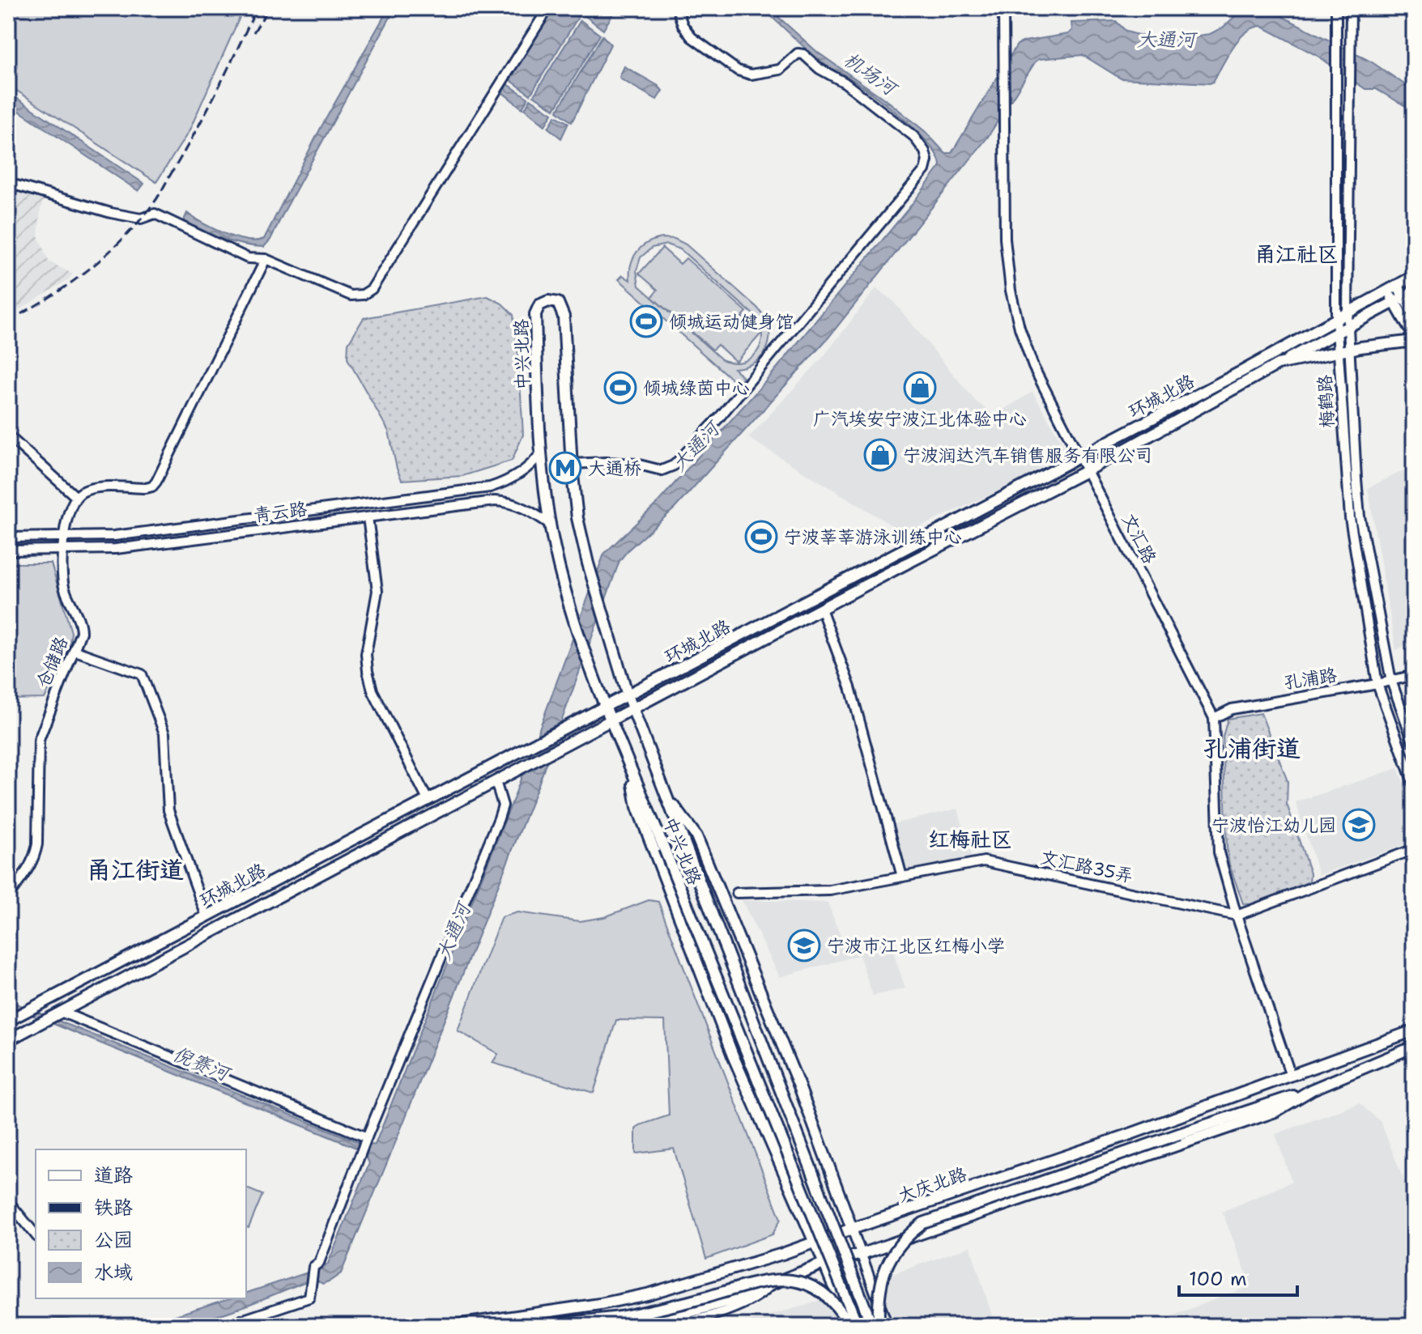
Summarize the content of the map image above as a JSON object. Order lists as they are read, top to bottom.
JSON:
{
  "streets": {
    "main road": ["中兴北路", "环城北路", "大庆北路"],
    "street": [
      "梅鹤路",
      "青云路",
      "文汇路",
      "仓储路",
      "孔浦路",
      "文汇路35弄"
    ]
  },
  "crossings": [
    ["中兴北路", "环城北路"],
    ["中兴北路", "青云路"],
    ["环城北路", "梅鹤路"],
    ["环城北路", "文汇路"],
    ["梅鹤路", "孔浦路"],
    ["青云路", "仓储路"],
    ["文汇路", "孔浦路"],
    ["文汇路", "文汇路35弄"],
    ["文汇路", "大庆北路"]
  ],
  "districts": [
    "甬江社区",
    "孔浦街道",
    "红梅社区",
    "甬江街道"
  ],
  "water": ["大通河", "机场河", "倪赛河"],
  "places": {
    "sports": ["倾城运动健身馆", "倾城绿茵中心", "宁波莘莘游泳训练中心"],
    "shop": ["广汽埃安宁波江北体验中心", "宁波润达汽车销售服务有限公司"],
    "metro station": ["大通桥"],
    "school or university": ["宁波怡江幼儿园", "宁波市江北区红梅小学"]
  },
  "legend": [
    "道路",
    "铁路",
    "公园",
    "水域"
  ],
  "scale_bar": "100 m"
}
